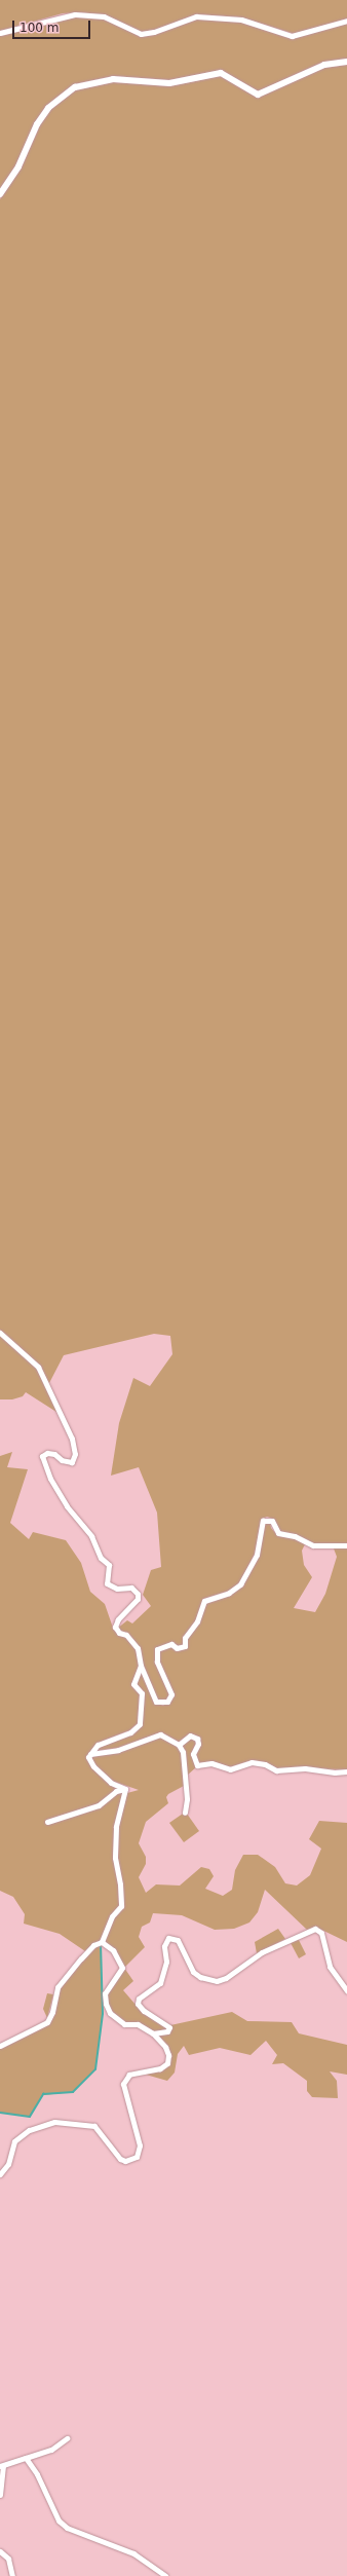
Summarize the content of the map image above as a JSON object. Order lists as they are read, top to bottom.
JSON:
{
  "scale_bar": "100 m"
}
